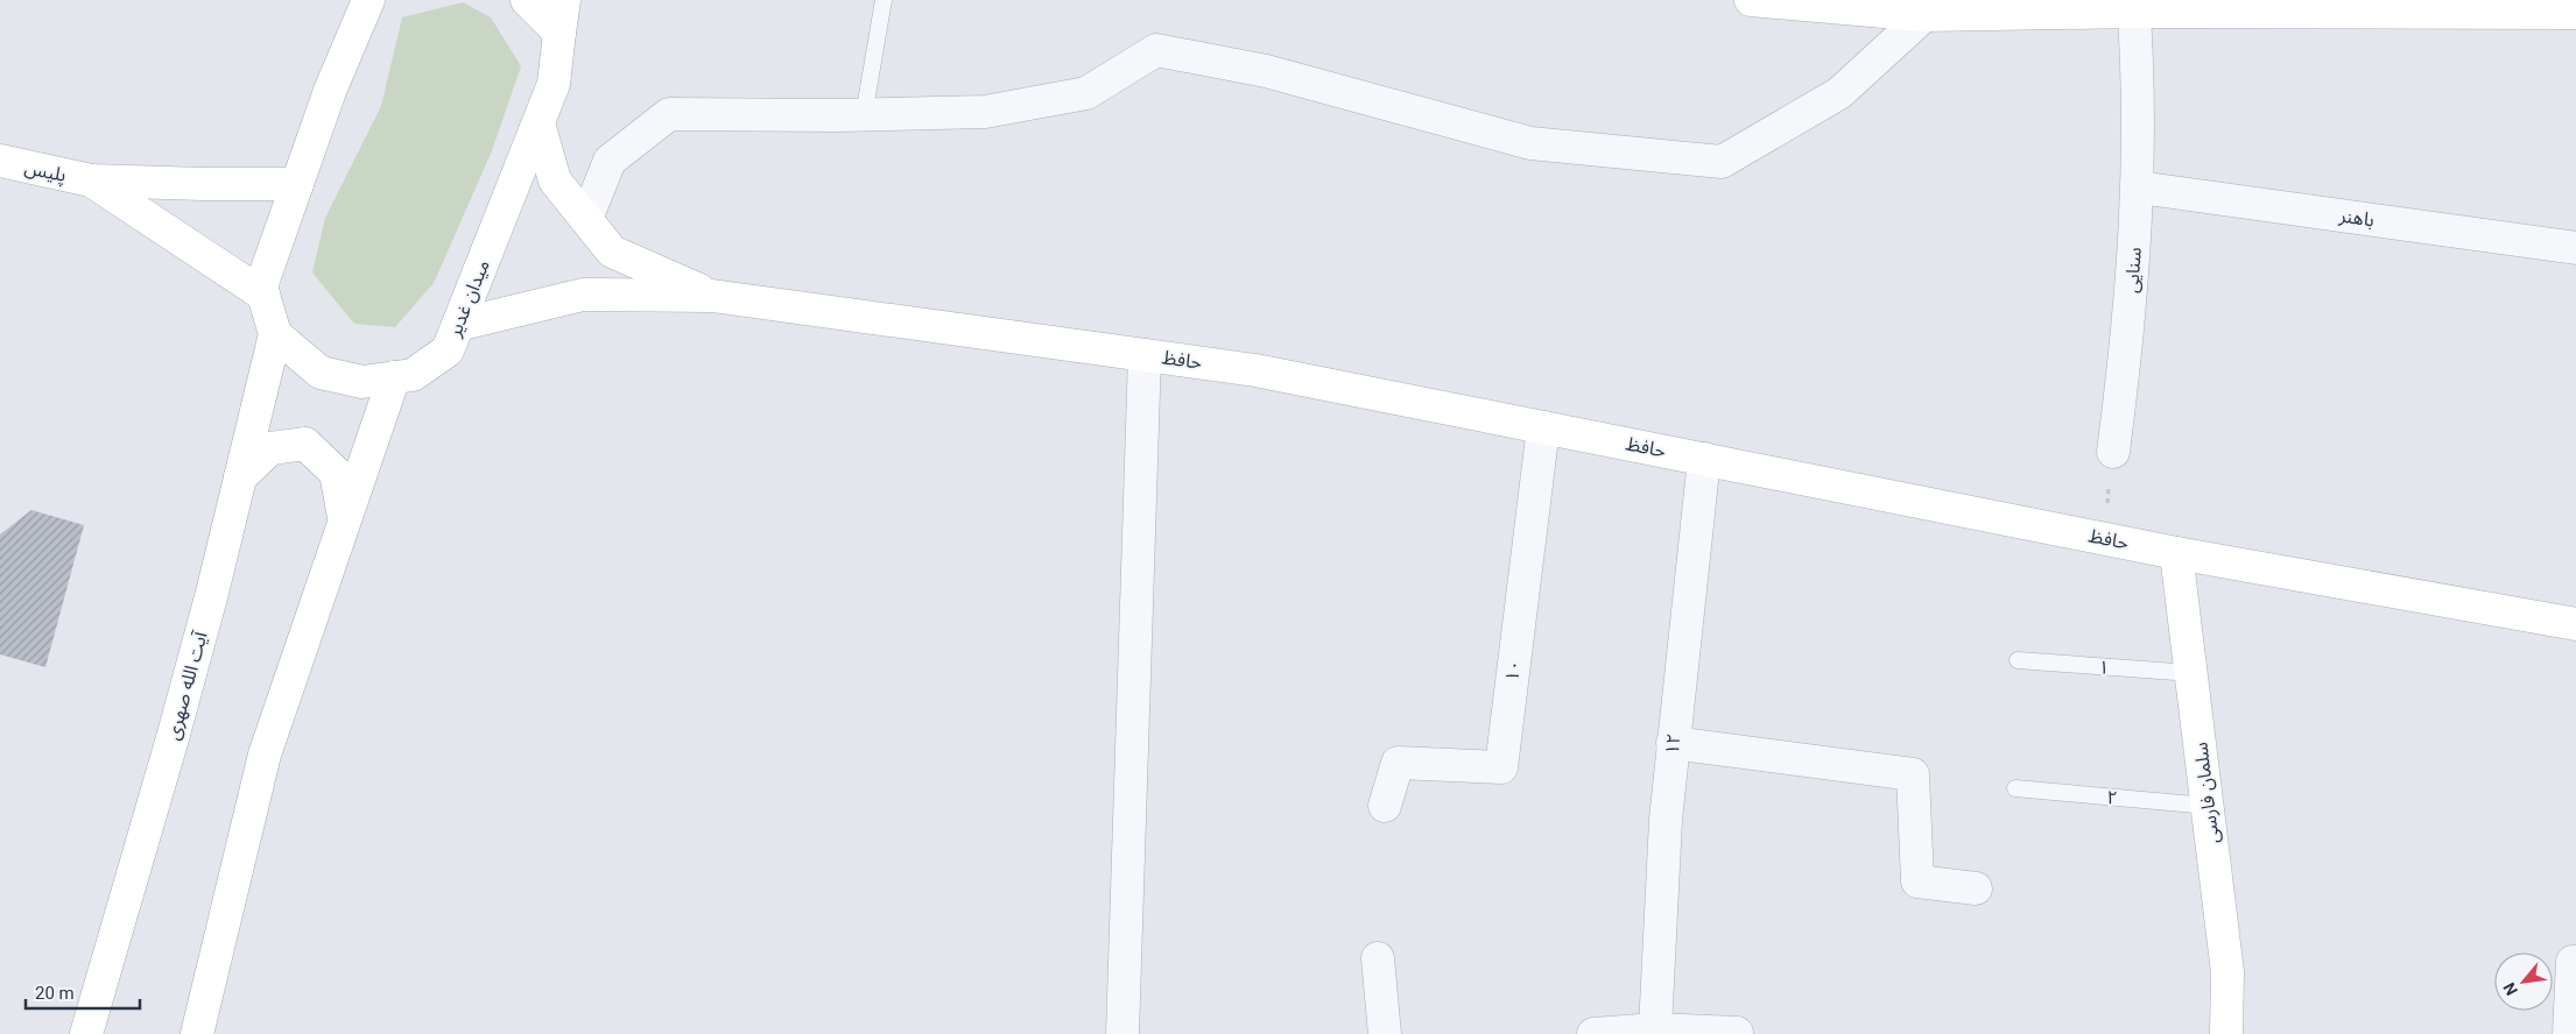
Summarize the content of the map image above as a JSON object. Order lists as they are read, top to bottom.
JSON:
{
  "streets": {
    "street": [
      "پلیس",
      "باهنر",
      "سنایی",
      "میدان غدیر",
      "حافظ",
      "۱۰",
      "آیت الله صهری",
      "۱۲",
      "سلمان فارسی"
    ],
    "lane": ["۱", "۲"]
  },
  "crossings": [
    ["باهنر", "سنایی"],
    ["میدان غدیر", "آیت الله صهری"],
    ["حافظ", "۱۰"],
    ["حافظ", "۱۲"],
    ["حافظ", "سلمان فارسی"],
    ["۱", "سلمان فارسی"],
    ["سلمان فارسی", "۲"]
  ],
  "scale_bar": "20 m",
  "north": "bottom left"
}
